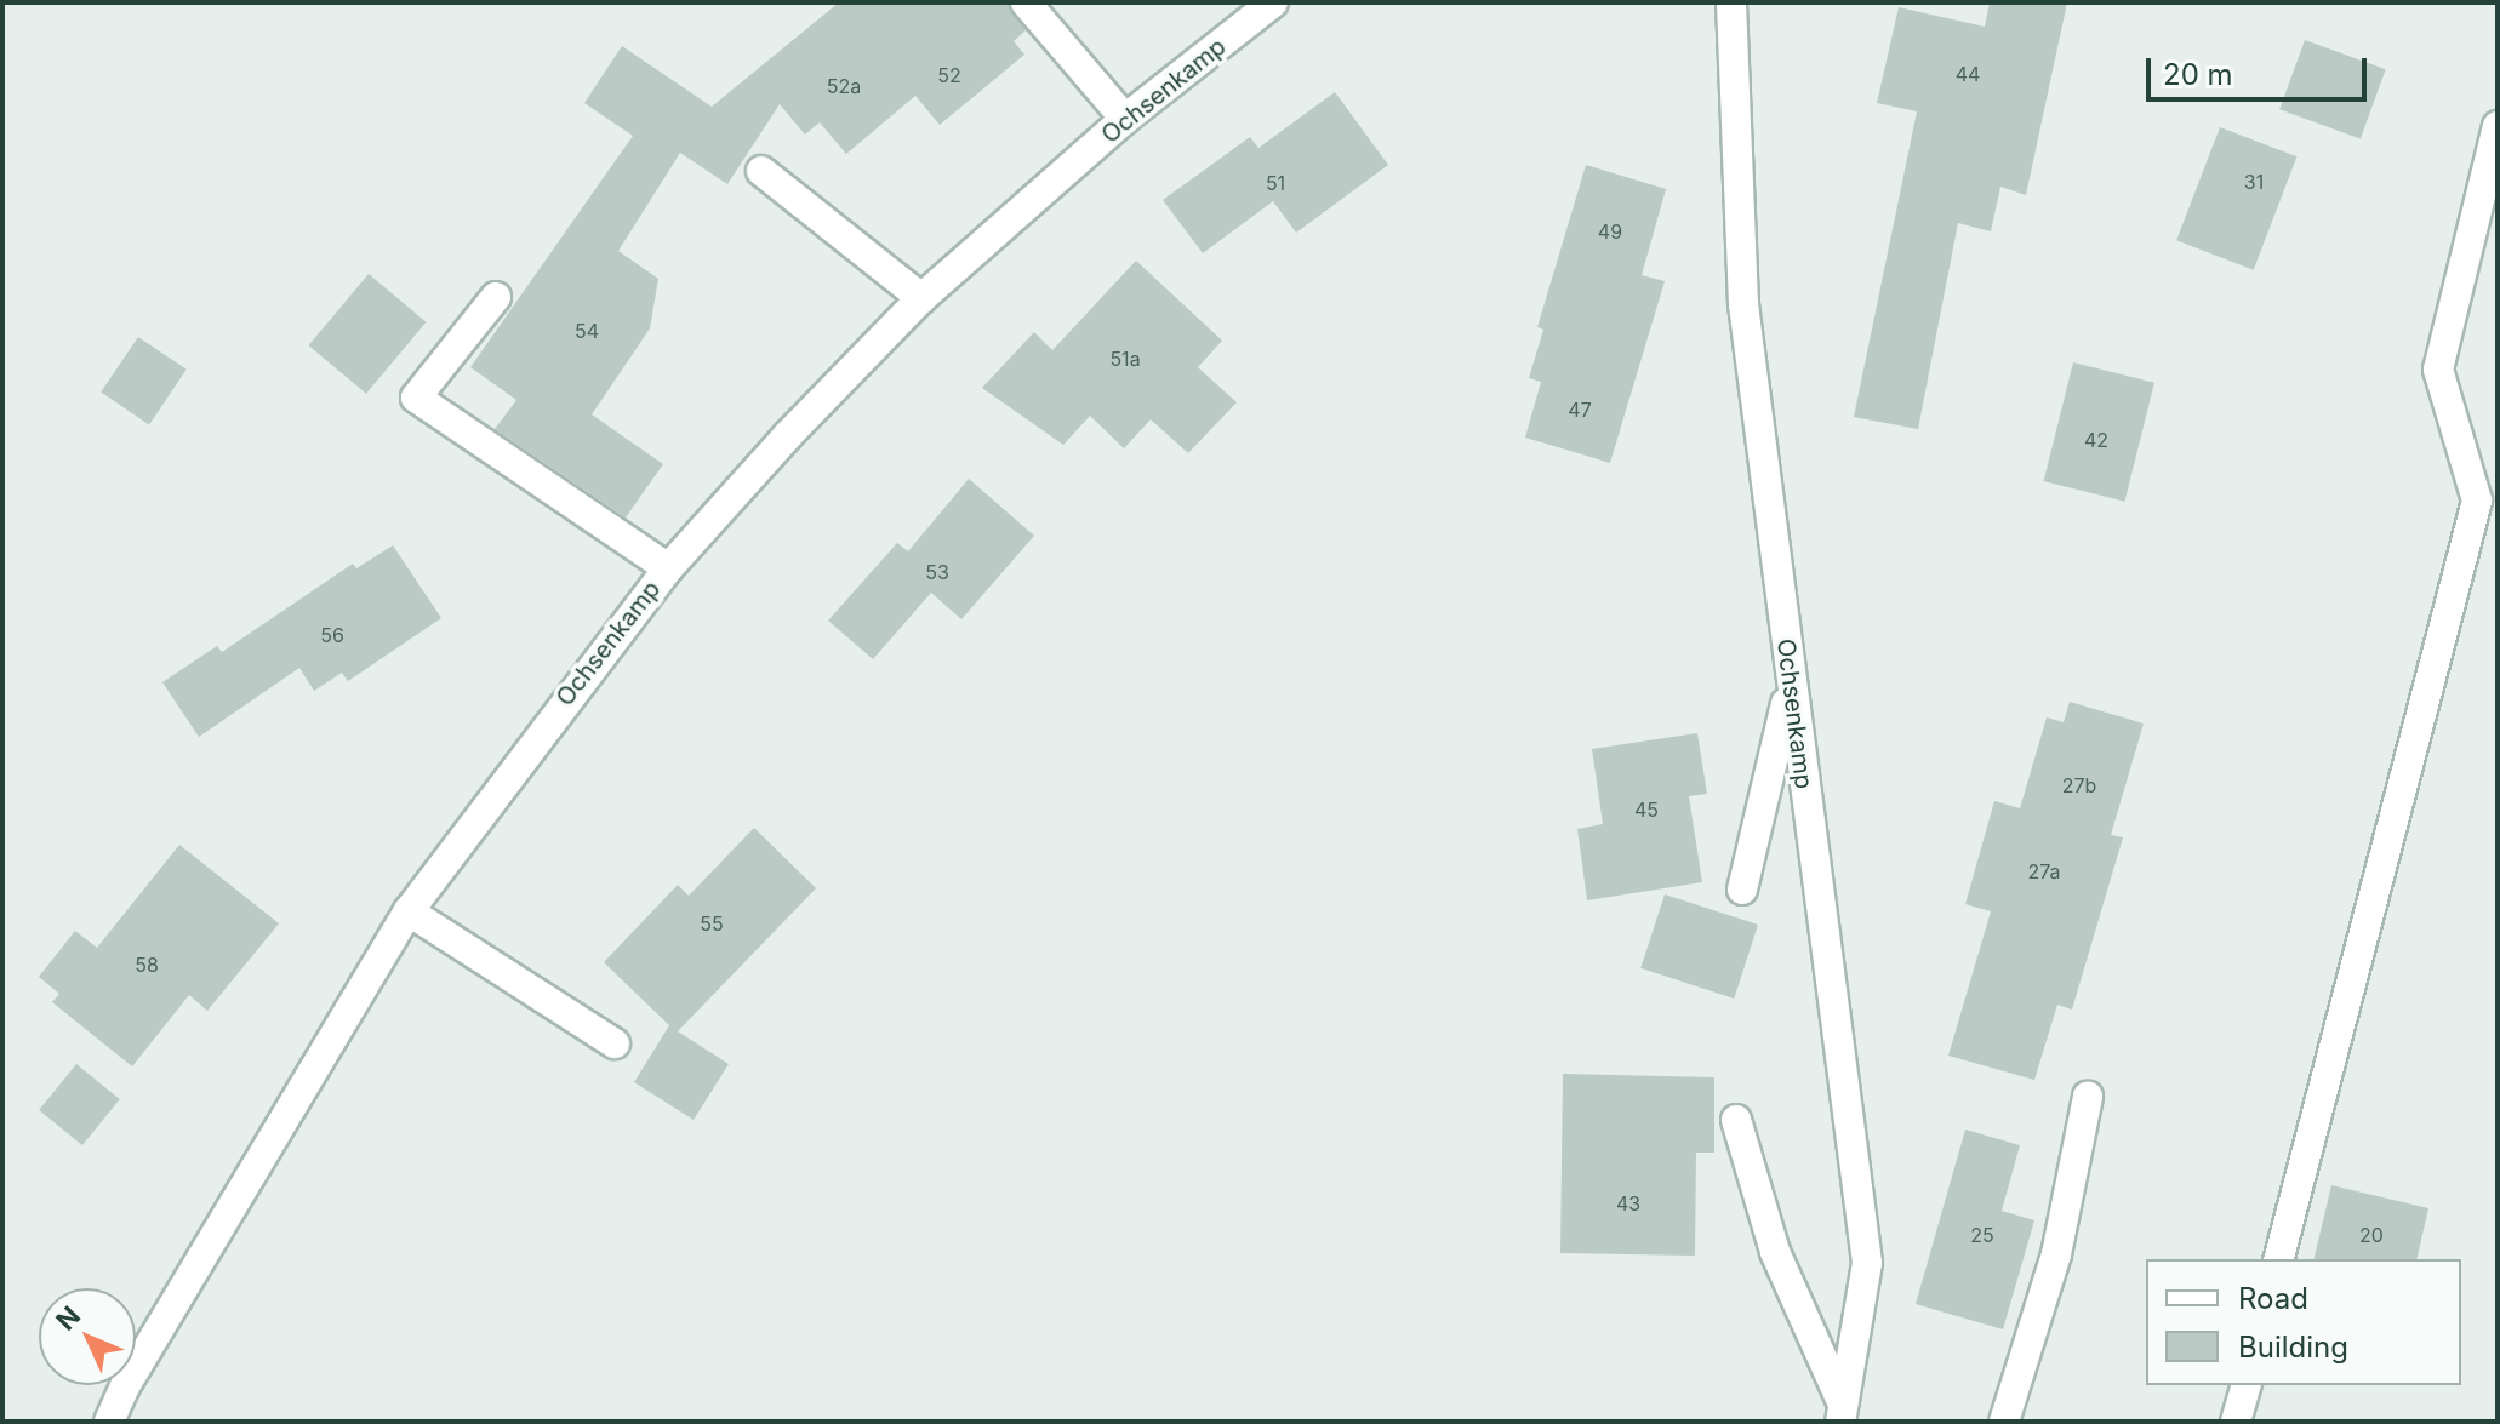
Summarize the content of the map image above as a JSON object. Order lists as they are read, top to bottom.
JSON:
{
  "streets": {
    "street": ["Ochsenkamp"]
  },
  "house_numbers": [
    "44",
    "52",
    "52a",
    "31",
    "51",
    "49",
    "54",
    "51a",
    "47",
    "42",
    "53",
    "56",
    "27b",
    "45",
    "27a",
    "55",
    "58",
    "43",
    "25",
    "20"
  ],
  "legend": ["Road", "Building"],
  "scale_bar": "20 m",
  "north": "top left"
}
